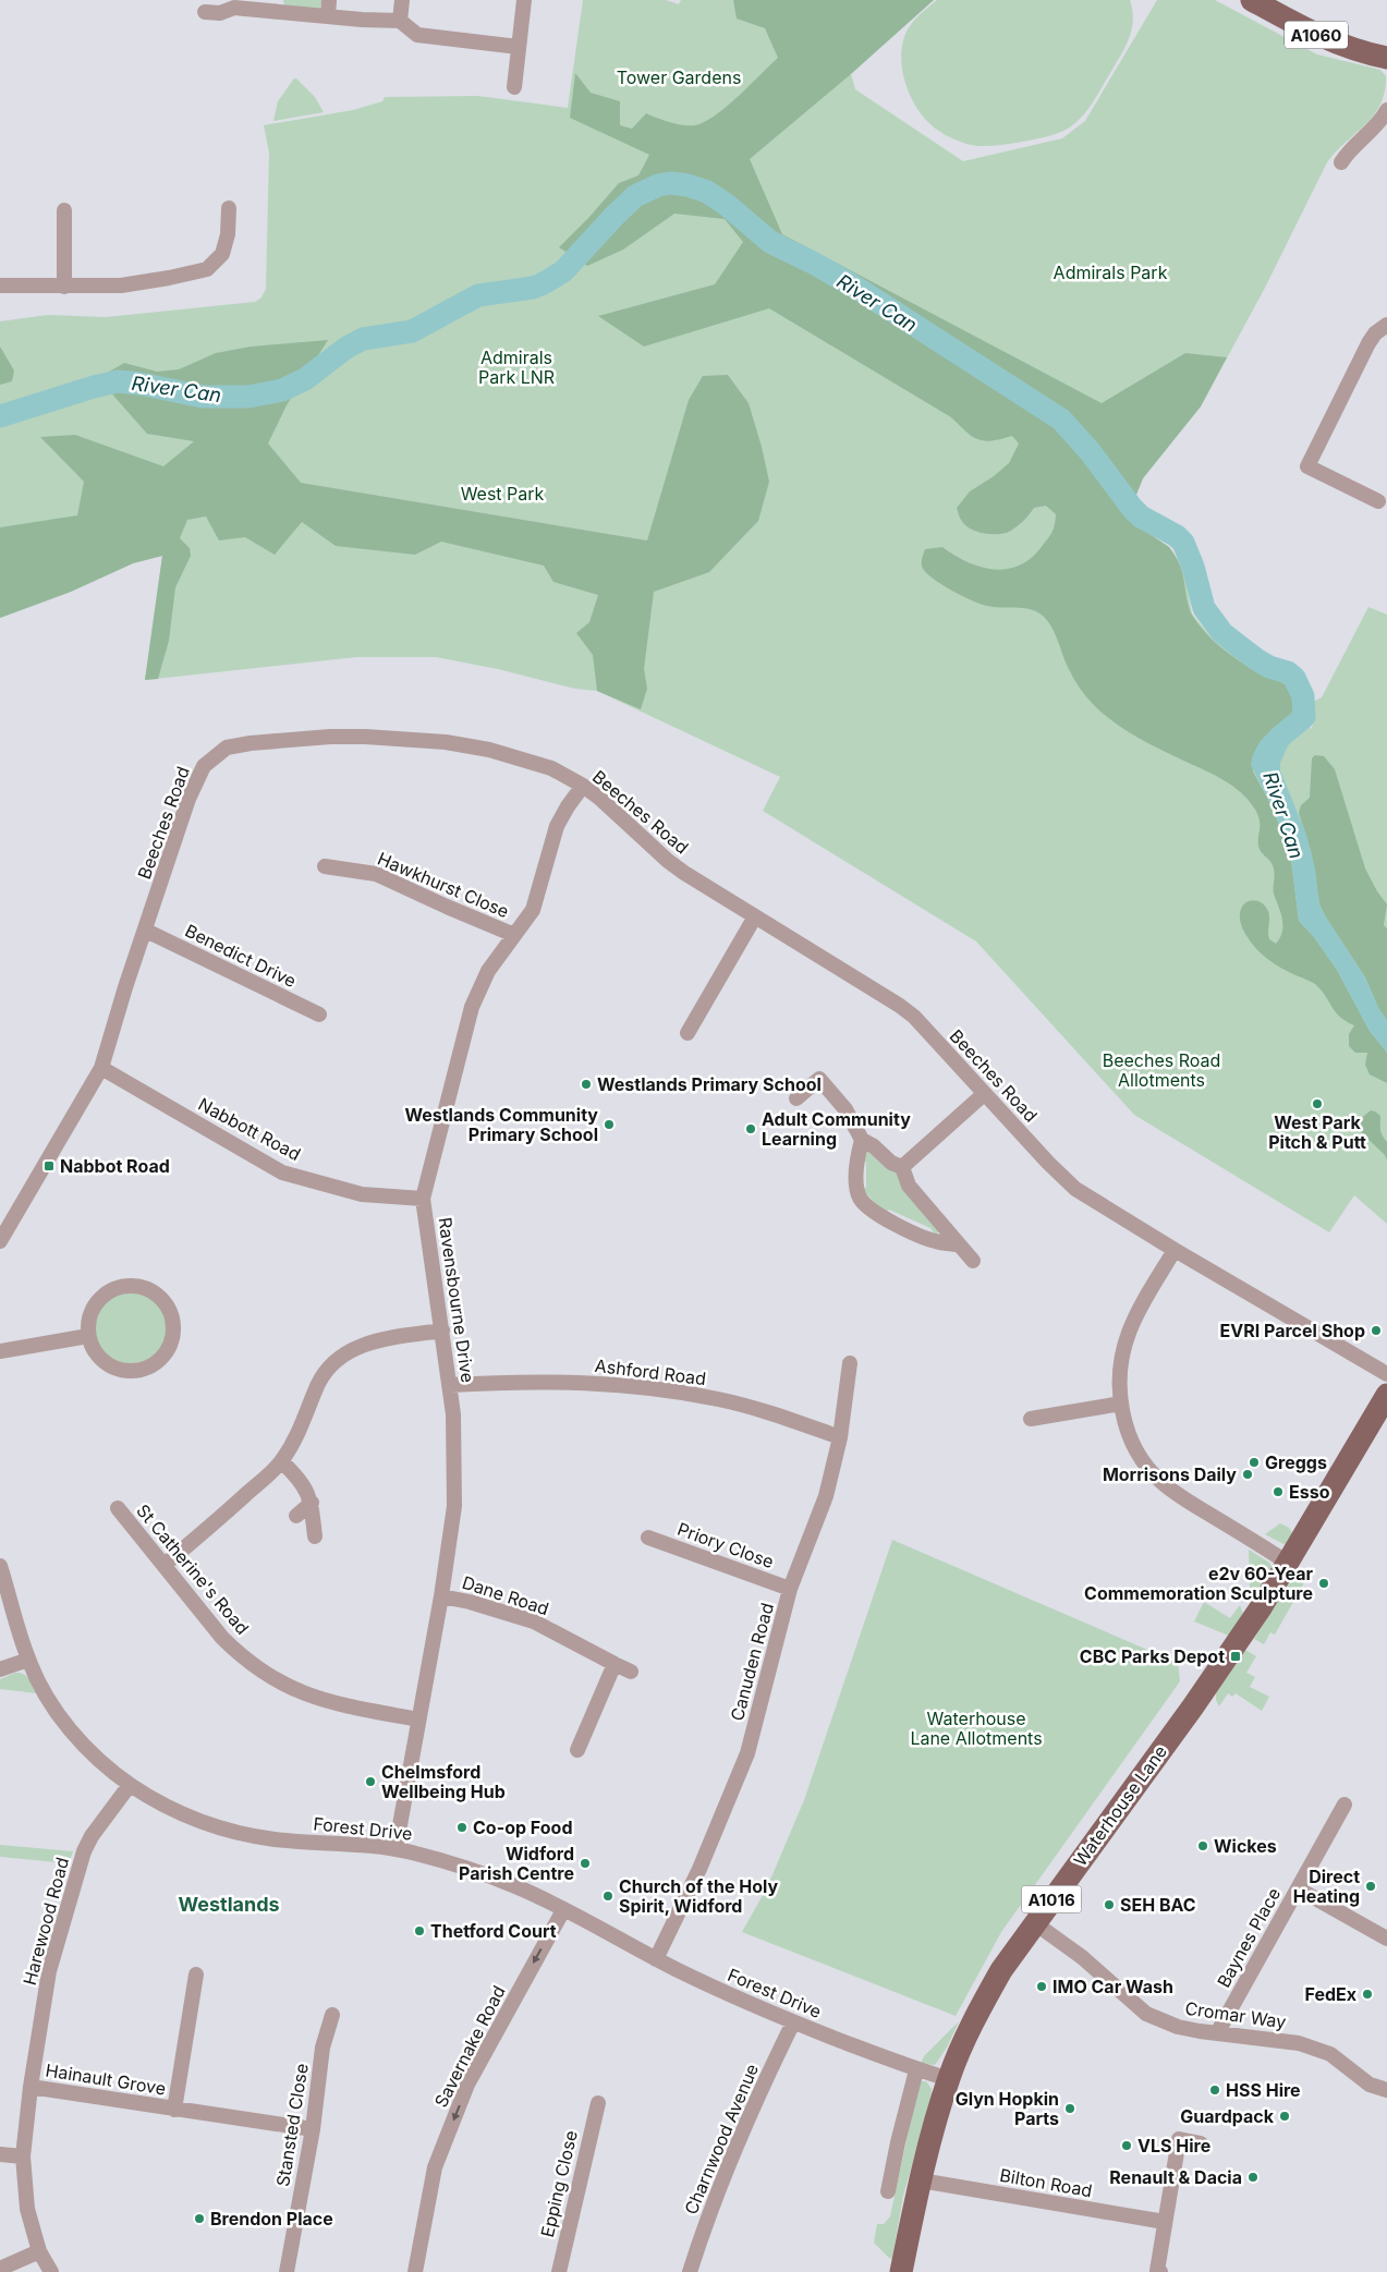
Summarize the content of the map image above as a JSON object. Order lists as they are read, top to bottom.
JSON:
{
  "streets": {
    "main road": ["A1060", "Waterhouse Lane", "A1016"],
    "street": [
      "Beeches Road",
      "Hawkhurst Close",
      "Benedict Drive",
      "Nabbott Road",
      "Ravensbourne Drive",
      "Ashford Road",
      "Priory Close",
      "St Catherine's Road",
      "Dane Road",
      "Canuden Road",
      "Forest Drive",
      "Harewood Road",
      "Baynes Place",
      "Cromar Way",
      "Savernake Road",
      "Hainault Grove",
      "Stansted Close",
      "Charnwood Avenue",
      "Bilton Road",
      "Epping Close"
    ]
  },
  "crossings": [
    ["Beeches Road", "Benedict Drive"],
    ["Beeches Road", "Nabbott Road"],
    ["Beeches Road", "Ravensbourne Drive"],
    ["Hawkhurst Close", "Ravensbourne Drive"],
    ["Nabbott Road", "Ravensbourne Drive"],
    ["Ravensbourne Drive", "Ashford Road"],
    ["Ravensbourne Drive", "St Catherine's Road"],
    ["Ravensbourne Drive", "Dane Road"],
    ["Ravensbourne Drive", "Forest Drive"],
    ["Ashford Road", "Canuden Road"],
    ["Priory Close", "Canuden Road"],
    ["Canuden Road", "Forest Drive"],
    ["Waterhouse Lane", "Forest Drive"],
    ["Waterhouse Lane", "Cromar Way"],
    ["Waterhouse Lane", "Bilton Road"],
    ["Forest Drive", "Harewood Road"],
    ["Forest Drive", "Savernake Road"],
    ["Forest Drive", "Charnwood Avenue"],
    ["Harewood Road", "Hainault Grove"],
    ["Baynes Place", "Cromar Way"],
    ["Hainault Grove", "Stansted Close"]
  ],
  "one_way": ["Savernake Road"],
  "districts": ["Westlands"],
  "water": ["River Can"],
  "parks": [
    "Tower Gardens",
    "Admirals Park",
    "Admirals Park LNR",
    "West Park",
    "Beeches Road Allotments",
    "Waterhouse Lane Allotments"
  ],
  "places": {
    "other": [
      "Westlands Primary School",
      "West Park Pitch & Putt",
      "Westlands Community Primary School",
      "Adult Community Learning",
      "EVRI Parcel Shop",
      "Greggs",
      "Morrisons Daily",
      "Esso",
      "e2v 60-Year Commemoration Sculpture",
      "Chelmsford Wellbeing Hub",
      "Co-op Food",
      "Wickes",
      "Widford Parish Centre",
      "Direct Heating",
      "Church of the Holy Spirit, Widford",
      "SEH BAC",
      "Thetford Court",
      "IMO Car Wash",
      "FedEx",
      "HSS Hire",
      "Glyn Hopkin Parts",
      "Guardpack",
      "VLS Hire",
      "Renault & Dacia",
      "Brendon Place"
    ],
    "transit": ["Nabbot Road", "CBC Parks Depot"]
  }
}
